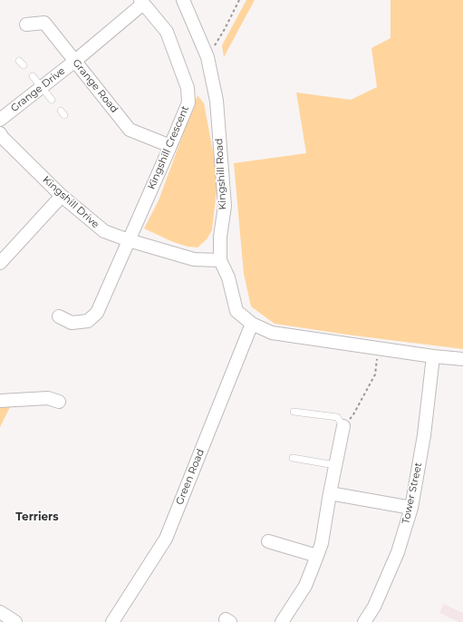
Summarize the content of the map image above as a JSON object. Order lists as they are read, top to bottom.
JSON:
{
  "streets": {
    "street": [
      "Grange Road",
      "Grange Drive",
      "Kingshill Crescent",
      "Kingshill Road",
      "Kingshill Drive",
      "Green Road",
      "Tower Street"
    ]
  },
  "crossings": [
    ["Grange Road", "Grange Drive"],
    ["Grange Road", "Kingshill Crescent"],
    ["Grange Drive", "Kingshill Crescent"],
    ["Kingshill Crescent", "Kingshill Drive"],
    ["Kingshill Road", "Kingshill Drive"],
    ["Kingshill Road", "Green Road"],
    ["Kingshill Road", "Tower Street"]
  ],
  "districts": ["Terriers"]
}
